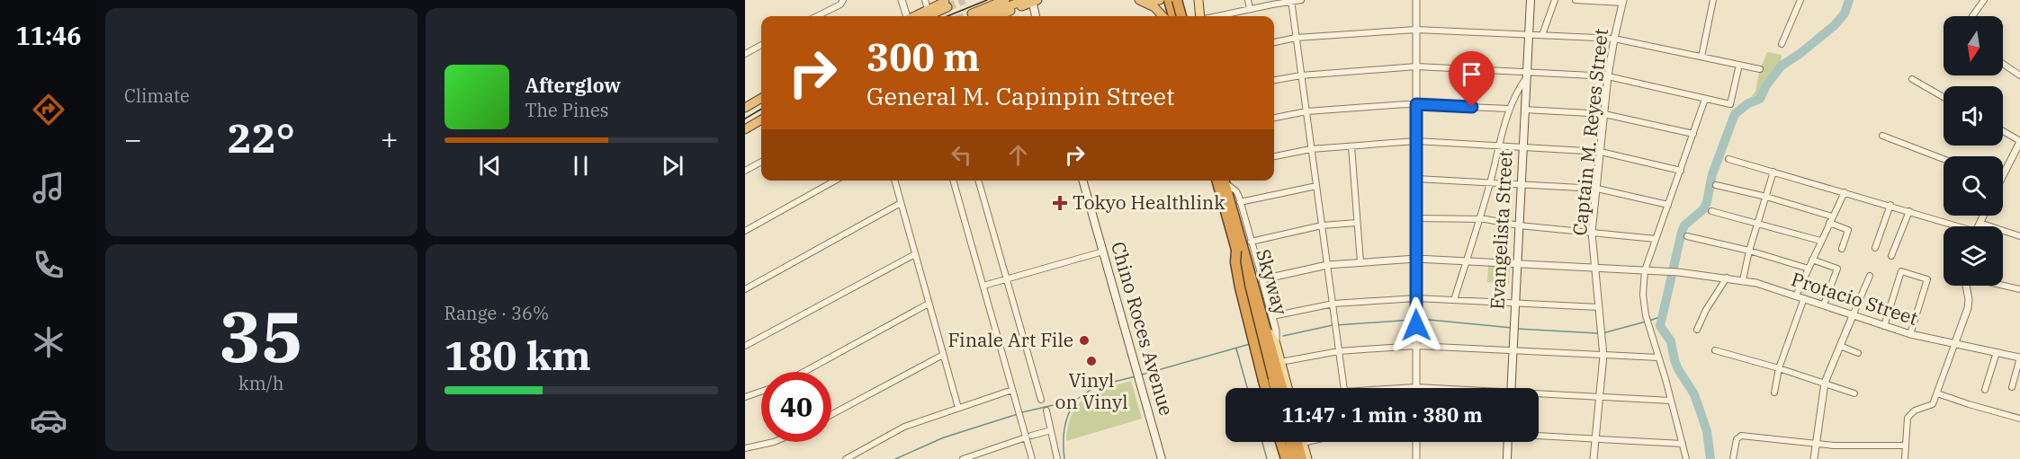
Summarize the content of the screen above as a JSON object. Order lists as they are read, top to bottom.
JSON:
{
  "streets": {
    "highway": ["Skyway"],
    "main road": ["Evangelista Street", "Chino Roces Avenue"],
    "street": ["Captain M. Reyes Street", "Protacio Street"]
  },
  "crossings": [
    ["Captain M. Reyes Street", "Protacio Street"],
    ["Evangelista Street", "Protacio Street"]
  ],
  "places": {
    "health": ["Tokyo Healthlink"],
    "other": ["Finale Art File", "Vinyl on Vinyl"]
  },
  "north": "bottom",
  "page": {
    "tabs": "11:46",
    "tile": [
      "Climate",
      ["35", "km/h"],
      ["Range · 36%", "180 km"]
    ],
    "turn": ["300 m", "General M. Capinpin Street"],
    "song": ["Afterglow", "The Pines"],
    "heat": ["−", "22°", "+"],
    "limit": "40",
    "trip": "11:47 · 1 min · 380 m"
  }
}
